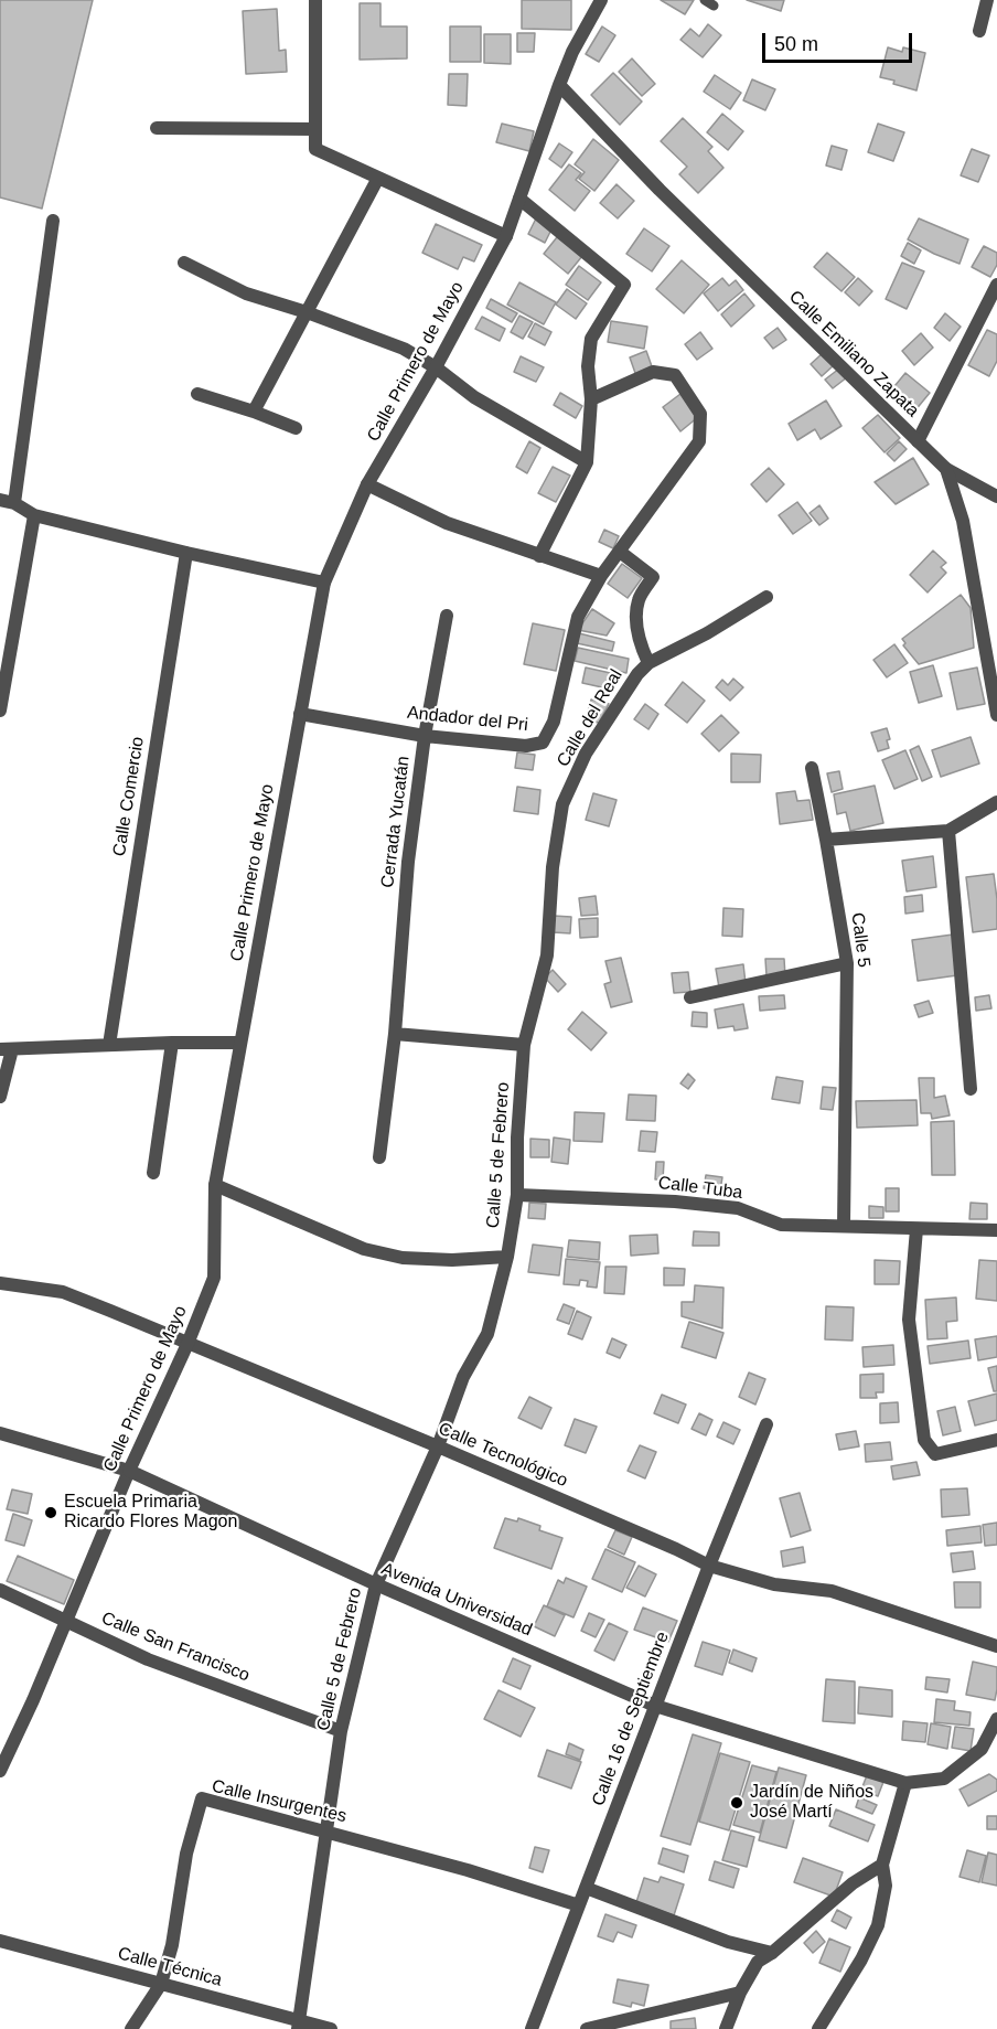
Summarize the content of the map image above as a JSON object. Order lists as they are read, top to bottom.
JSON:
{
  "streets": {
    "street": [
      "Calle Emiliano Zapata",
      "Calle Primero de Mayo",
      "Calle del Real",
      "Andador del Pri",
      "Calle Comercio",
      "Cerrada Yucatán",
      "Calle 5",
      "Calle 5 de Febrero",
      "Calle Tuba",
      "Calle Tecnológico",
      "Avenida Universidad",
      "Calle San Francisco",
      "Calle 16 de Septiembre",
      "Calle Insurgentes",
      "Calle Técnica"
    ]
  },
  "crossings": [
    ["Calle Emiliano Zapata", "Calle Primero de Mayo"],
    ["Calle Primero de Mayo", "Andador del Pri"],
    ["Calle Primero de Mayo", "Calle Tecnológico"],
    ["Calle Primero de Mayo", "Avenida Universidad"],
    ["Calle Primero de Mayo", "Calle San Francisco"],
    ["Calle del Real", "Calle 5 de Febrero"],
    ["Andador del Pri", "Cerrada Yucatán"],
    ["Calle 5", "Calle Tuba"],
    ["Calle 5 de Febrero", "Calle Tuba"],
    ["Calle 5 de Febrero", "Calle Tecnológico"],
    ["Calle 5 de Febrero", "Avenida Universidad"],
    ["Calle 5 de Febrero", "Calle San Francisco"],
    ["Calle 5 de Febrero", "Calle Insurgentes"],
    ["Calle 5 de Febrero", "Calle Técnica"],
    ["Calle Tecnológico", "Calle 16 de Septiembre"],
    ["Avenida Universidad", "Calle 16 de Septiembre"],
    ["Calle 16 de Septiembre", "Calle Insurgentes"],
    ["Calle Insurgentes", "Calle Técnica"]
  ],
  "places": ["Escuela Primaria Ricardo Flores Magon", "Jardín de Niños José Martí"],
  "scale_bar": "50 m"
}
